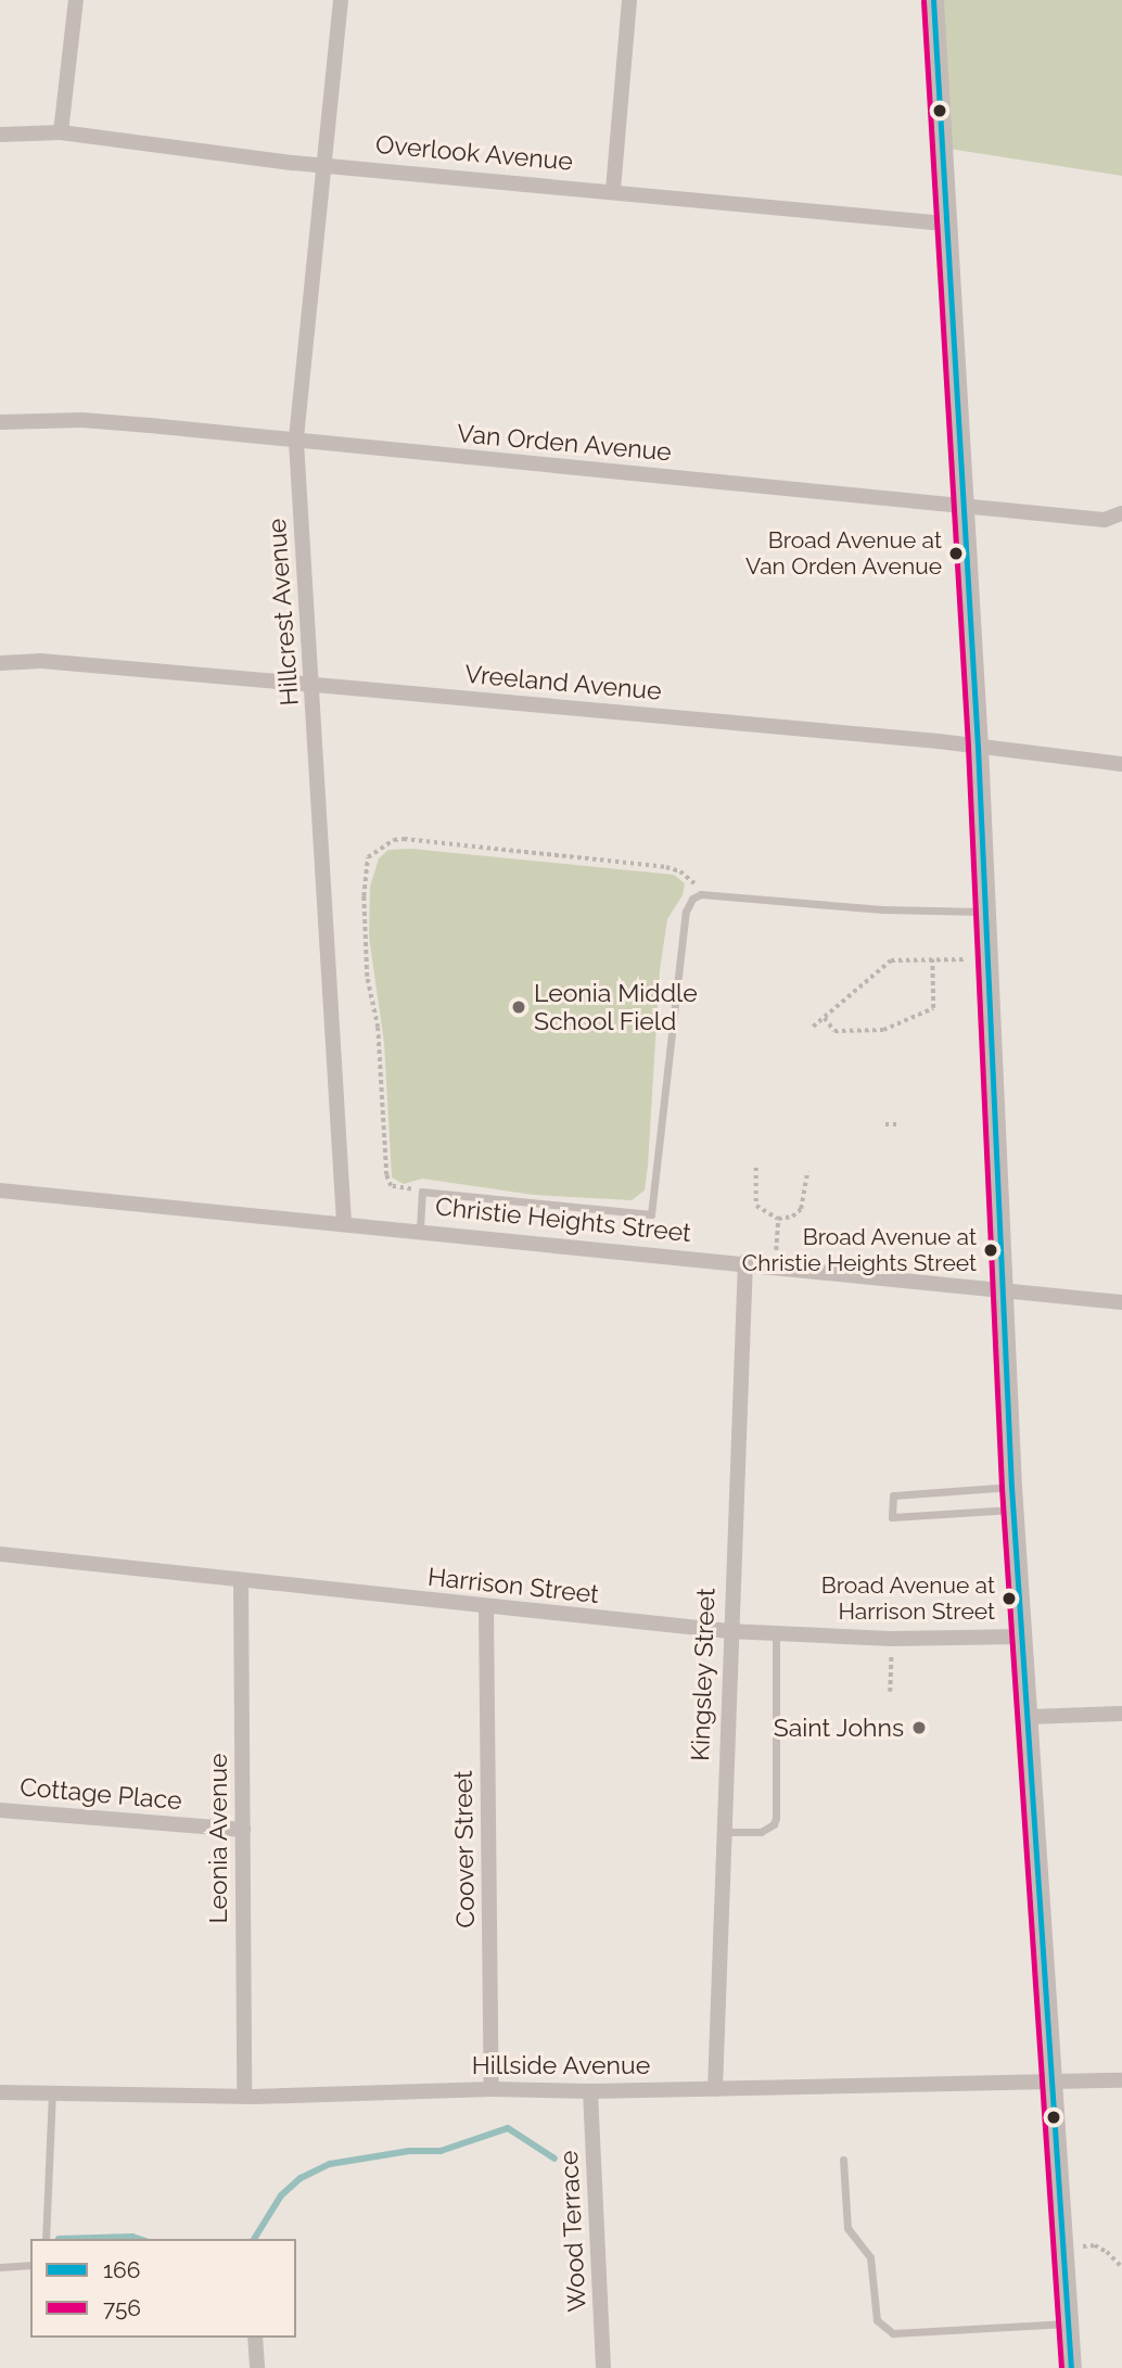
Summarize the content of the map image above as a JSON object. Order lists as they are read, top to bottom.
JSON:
{
  "streets": {
    "street": [
      "Overlook Avenue",
      "Van Orden Avenue",
      "Hillcrest Avenue",
      "Vreeland Avenue",
      "Christie Heights Street",
      "Harrison Street",
      "Kingsley Street",
      "Cottage Place",
      "Leonia Avenue",
      "Coover Street",
      "Hillside Avenue",
      "Wood Terrace"
    ]
  },
  "crossings": [
    ["Overlook Avenue", "Hillcrest Avenue"],
    ["Van Orden Avenue", "Hillcrest Avenue"],
    ["Hillcrest Avenue", "Vreeland Avenue"],
    ["Hillcrest Avenue", "Christie Heights Street"],
    ["Christie Heights Street", "Kingsley Street"],
    ["Harrison Street", "Kingsley Street"],
    ["Harrison Street", "Leonia Avenue"],
    ["Harrison Street", "Coover Street"],
    ["Kingsley Street", "Hillside Avenue"],
    ["Cottage Place", "Leonia Avenue"],
    ["Leonia Avenue", "Hillside Avenue"],
    ["Coover Street", "Hillside Avenue"],
    ["Hillside Avenue", "Wood Terrace"]
  ],
  "places": [
    "Broad Avenue at Van Orden Avenue",
    "Leonia Middle School Field",
    "Broad Avenue at Christie Heights Street",
    "Broad Avenue at Harrison Street",
    "Saint Johns"
  ],
  "lines": ["transit line 166", "transit line 756"],
  "legend": ["166", "756"]
}
